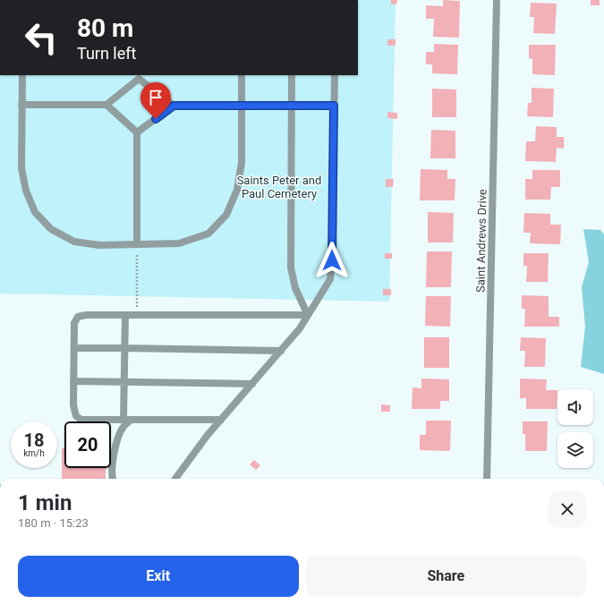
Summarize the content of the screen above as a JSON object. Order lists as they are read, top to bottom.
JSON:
{
  "streets": {
    "street": ["Saint Andrews Drive"]
  },
  "parks": ["Saints Peter and Paul Cemetery"],
  "page": {
    "turn": ["80 m", "Turn left"],
    "speed": "18 km/h",
    "limit": "20",
    "heading": ["1 min", "180 m · 15:23"],
    "buttons": ["Exit", "Share"]
  }
}
